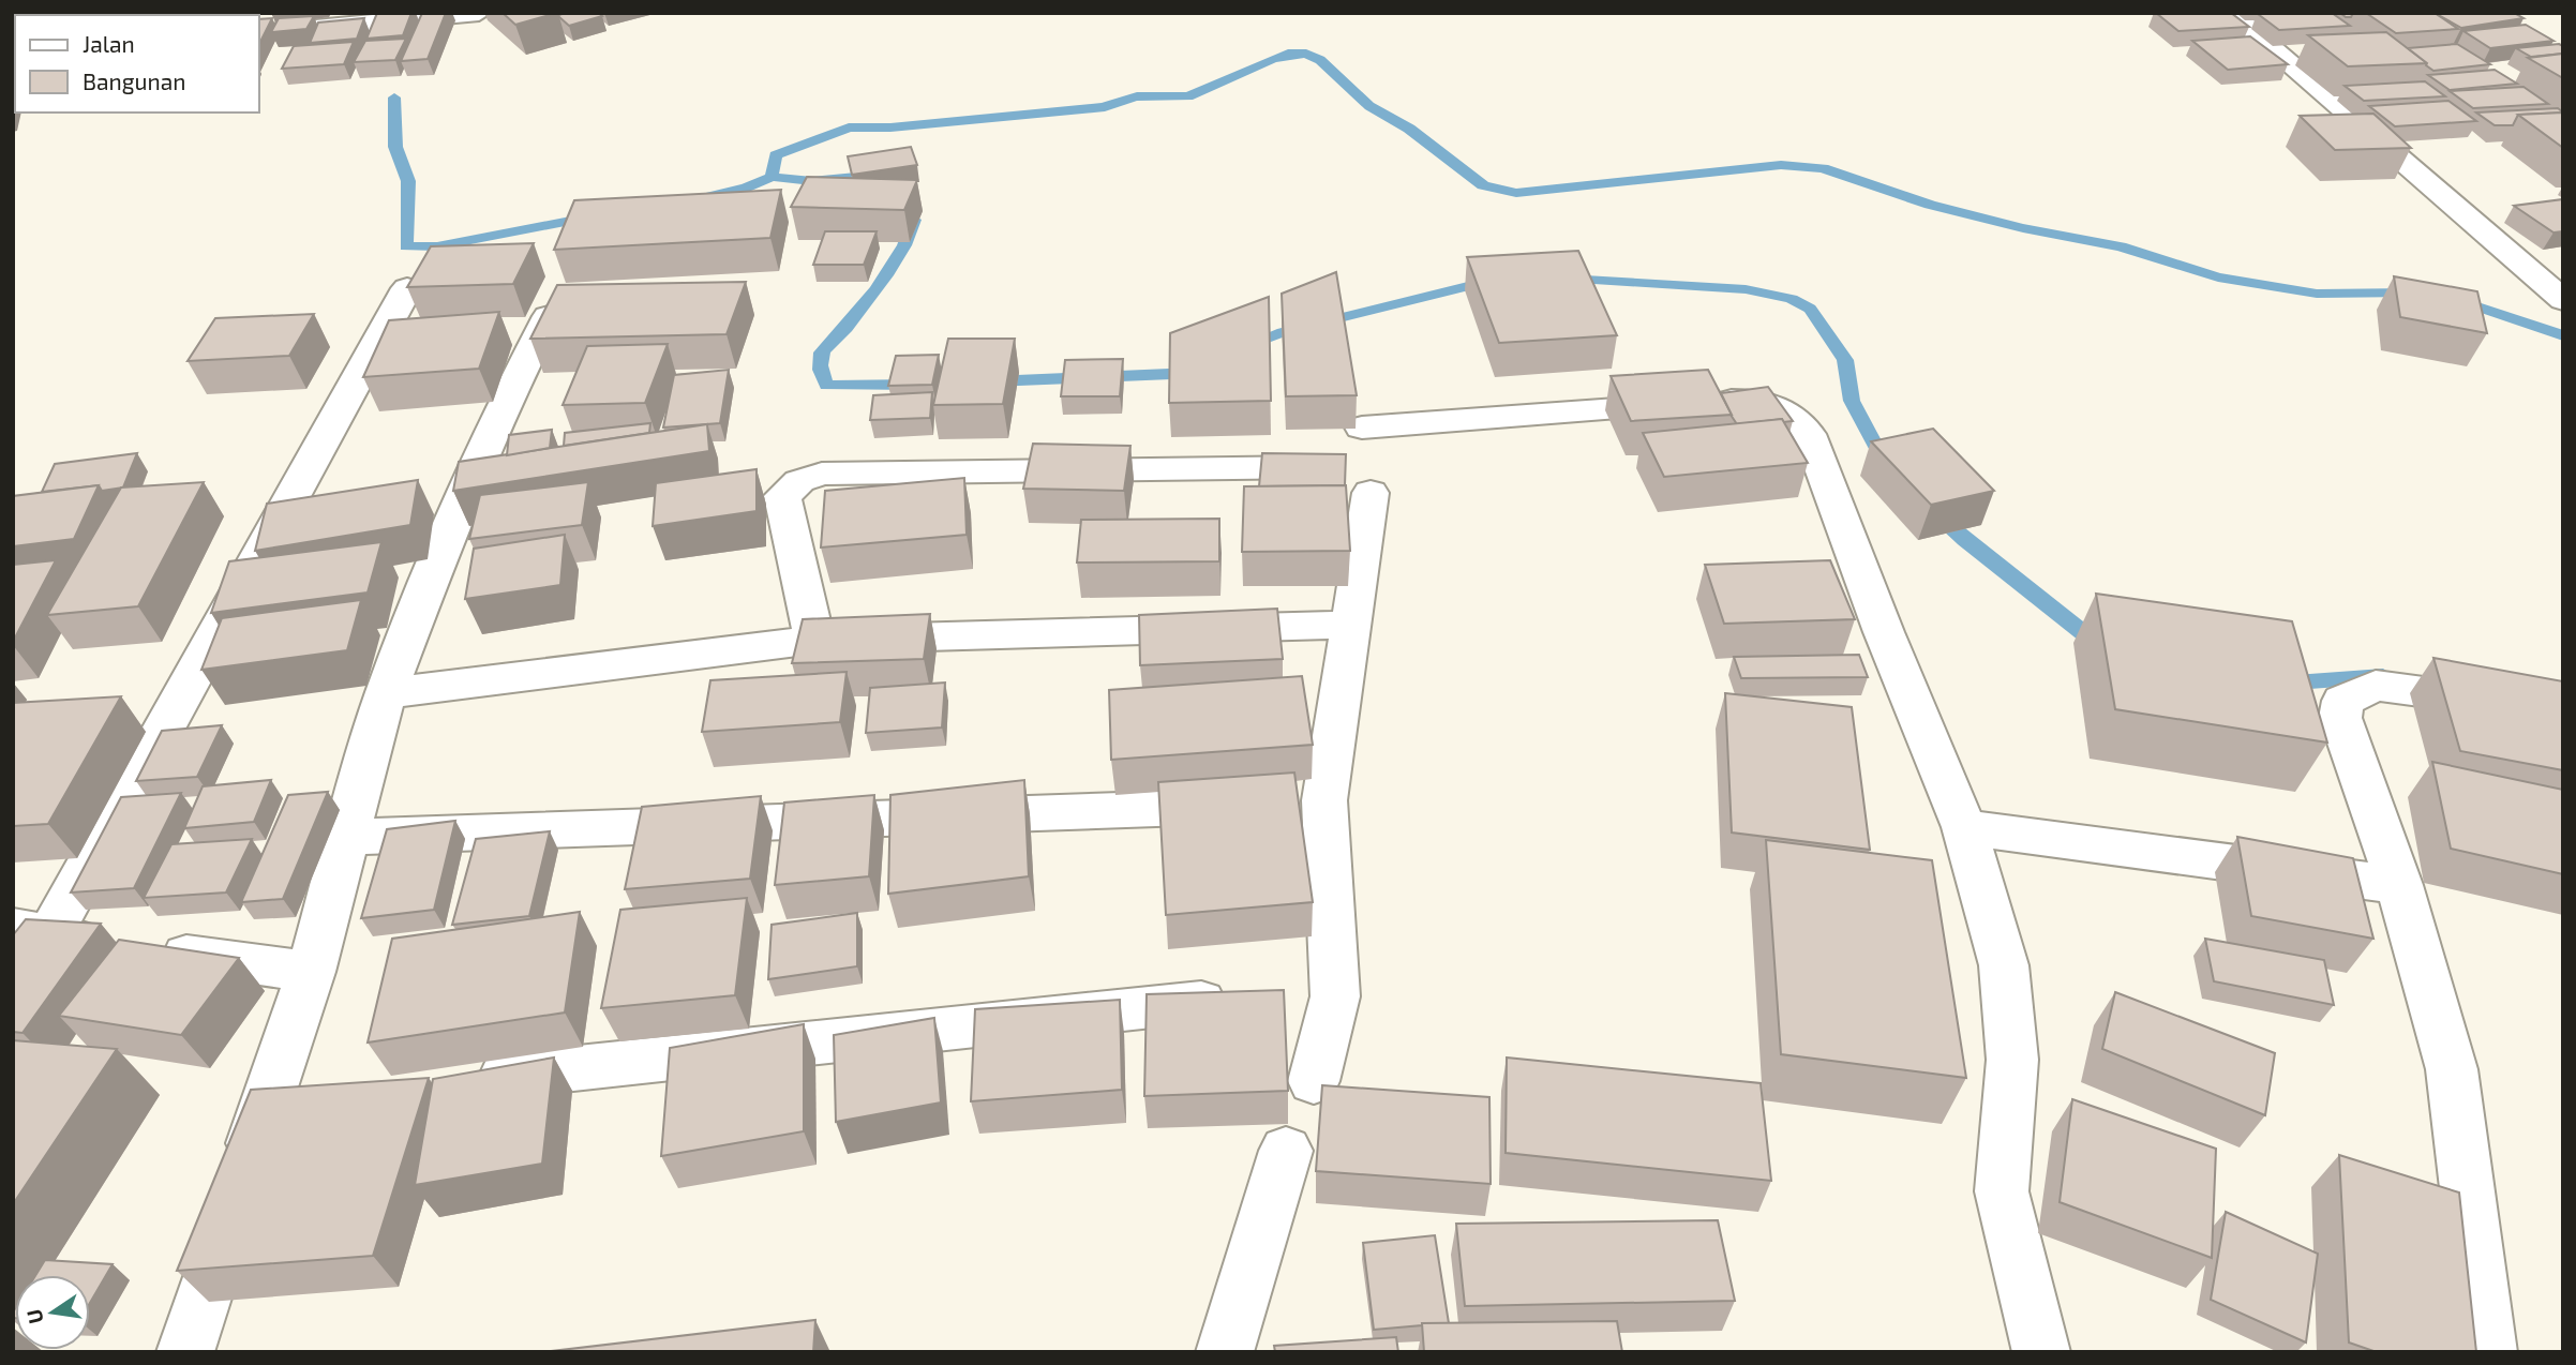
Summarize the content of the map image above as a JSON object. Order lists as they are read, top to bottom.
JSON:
{
  "legend": ["Jalan", "Bangunan"],
  "north": "left"
}
